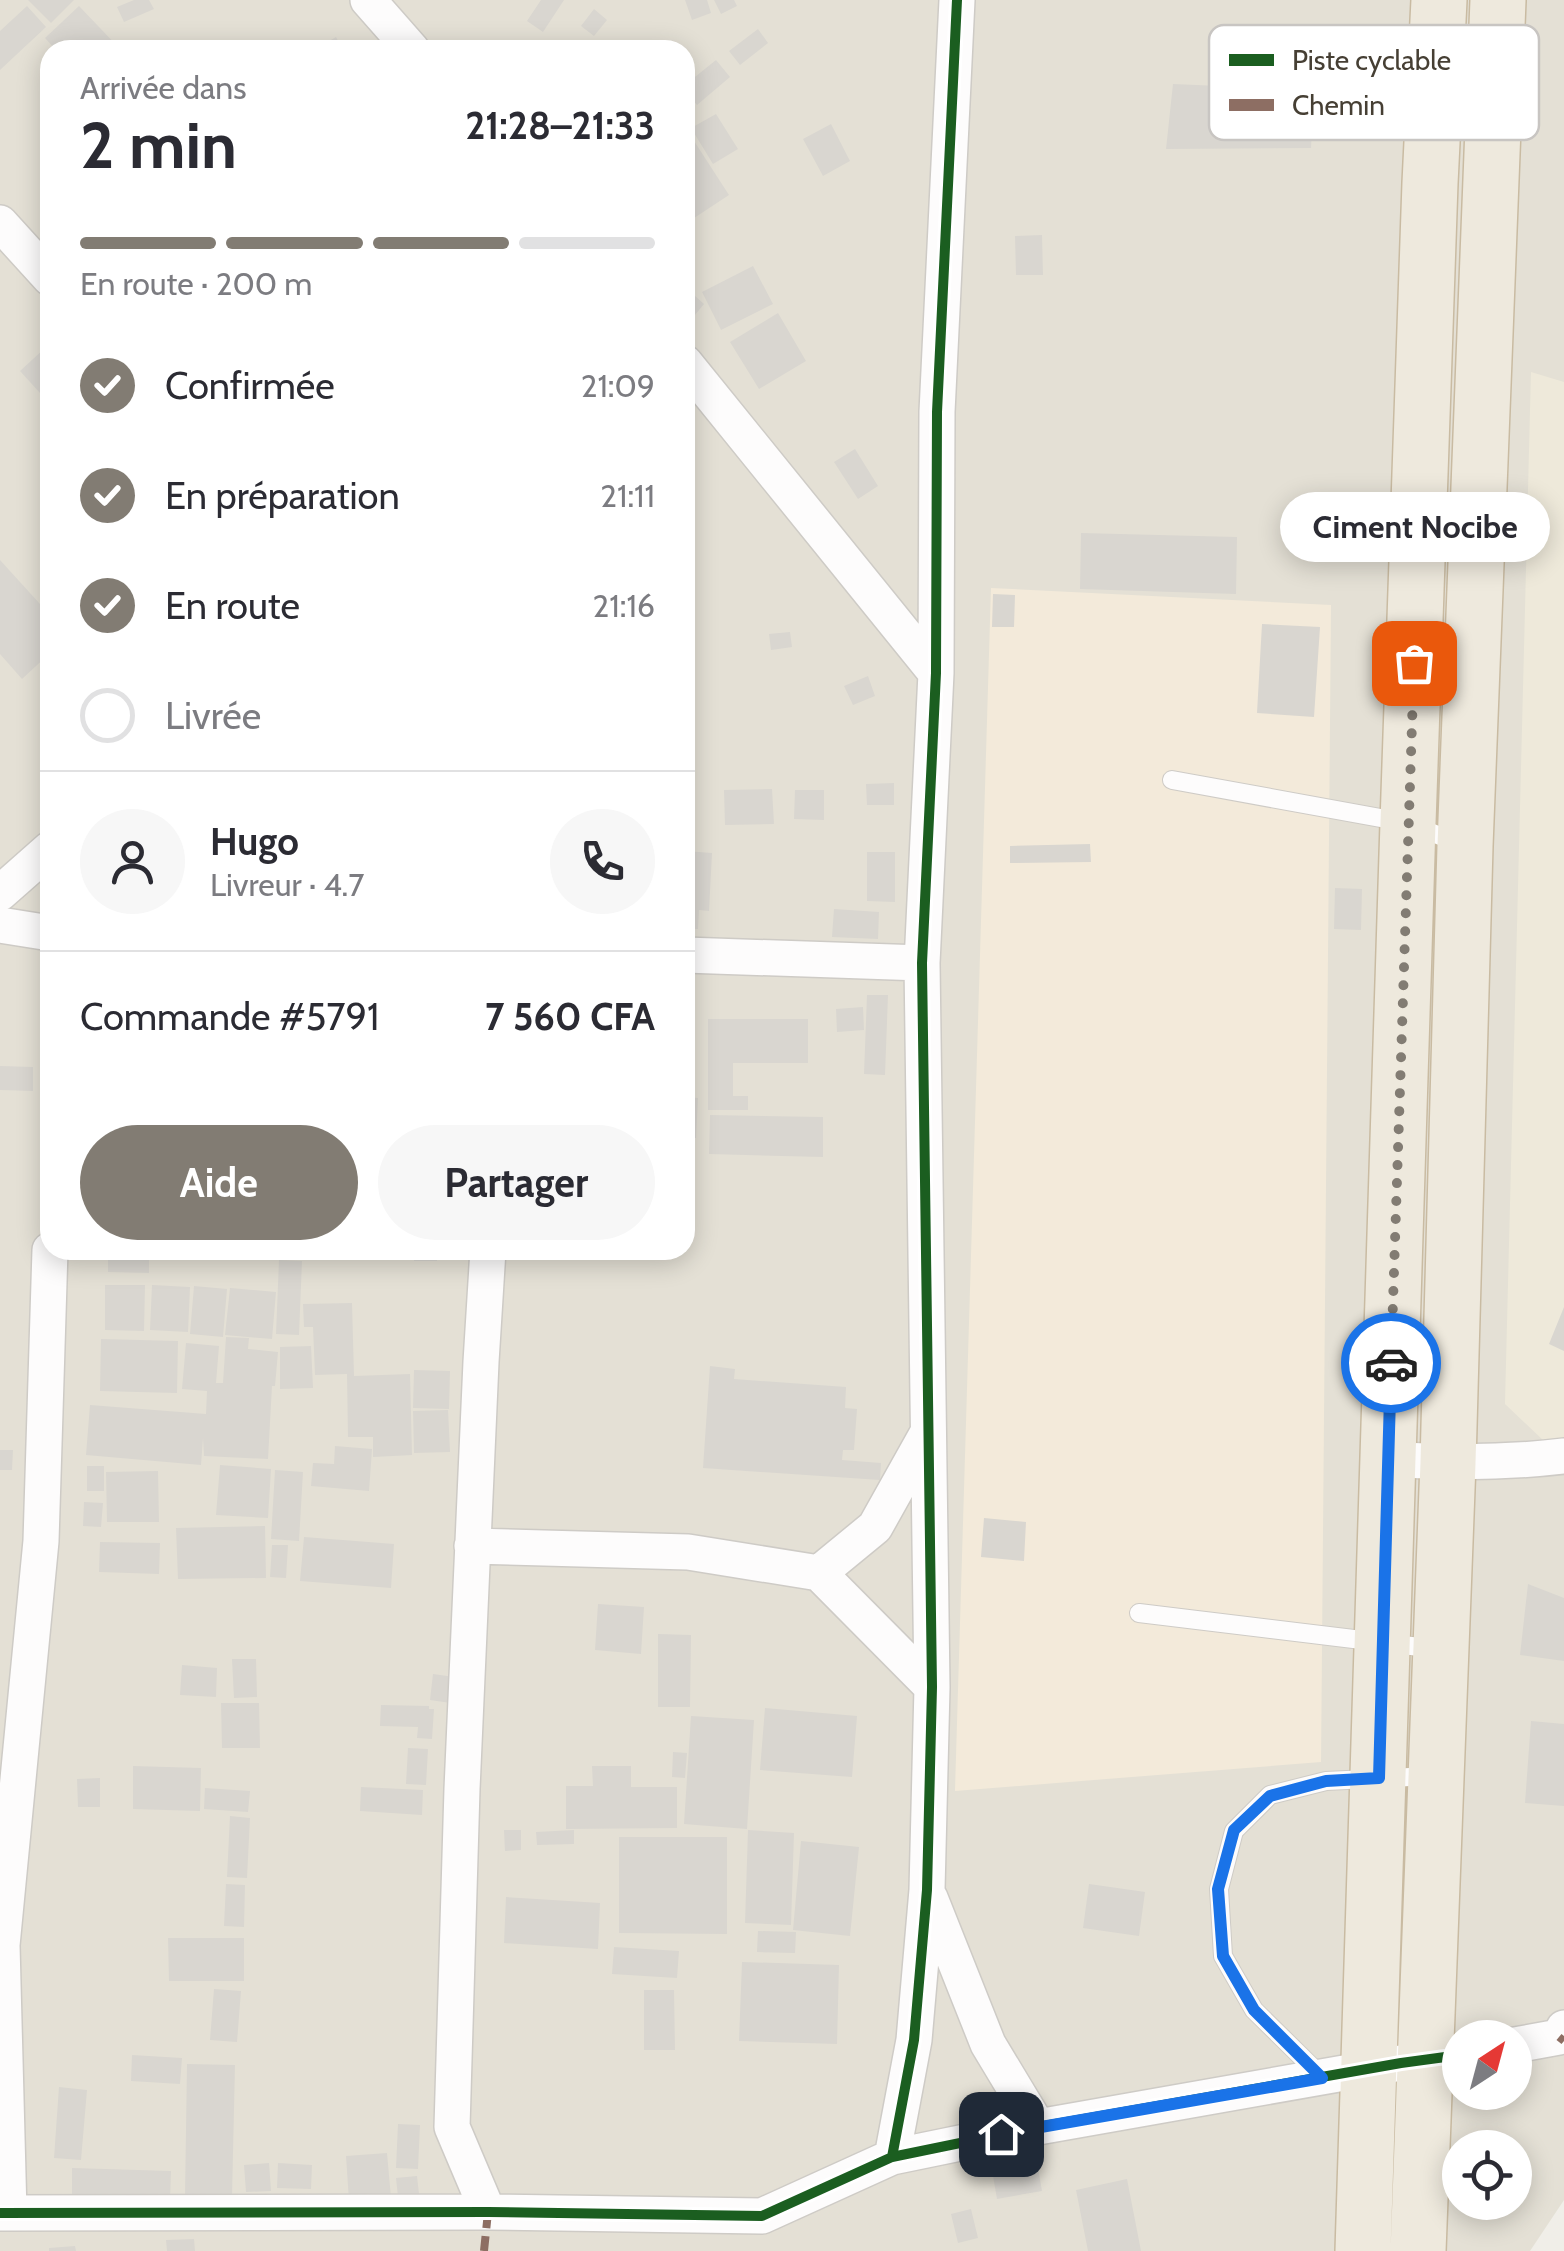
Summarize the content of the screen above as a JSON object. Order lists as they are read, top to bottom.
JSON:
{
  "places": ["Ciment Nocibe"],
  "legend": ["Piste cyclable", "Chemin"],
  "north": "top right",
  "page": {
    "heading": ["2 min", "Arrivée dans", "21:28–21:33"],
    "panel": [
      "Hugo",
      "Livreur · 4.7",
      "Commande #5791",
      "7 560 CFA"
    ],
    "bar": "En route · 200 m",
    "list": [
      ["Confirmée", "21:09"],
      ["En préparation", "21:11"],
      ["En route", "21:16"],
      "Livrée"
    ],
    "bubble": "Ciment Nocibe",
    "buttons": ["Aide", "Partager"]
  }
}
